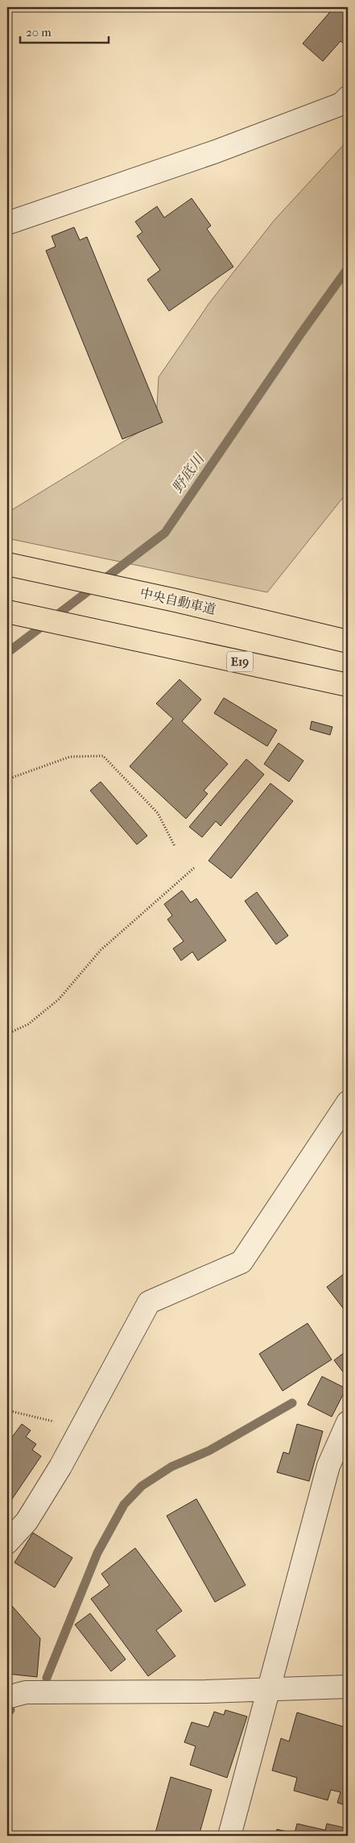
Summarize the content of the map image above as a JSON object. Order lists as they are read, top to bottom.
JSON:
{
  "streets": {
    "highway": ["中央自動車道", "E19"]
  },
  "water": ["野底川"],
  "scale_bar": "20 m"
}
